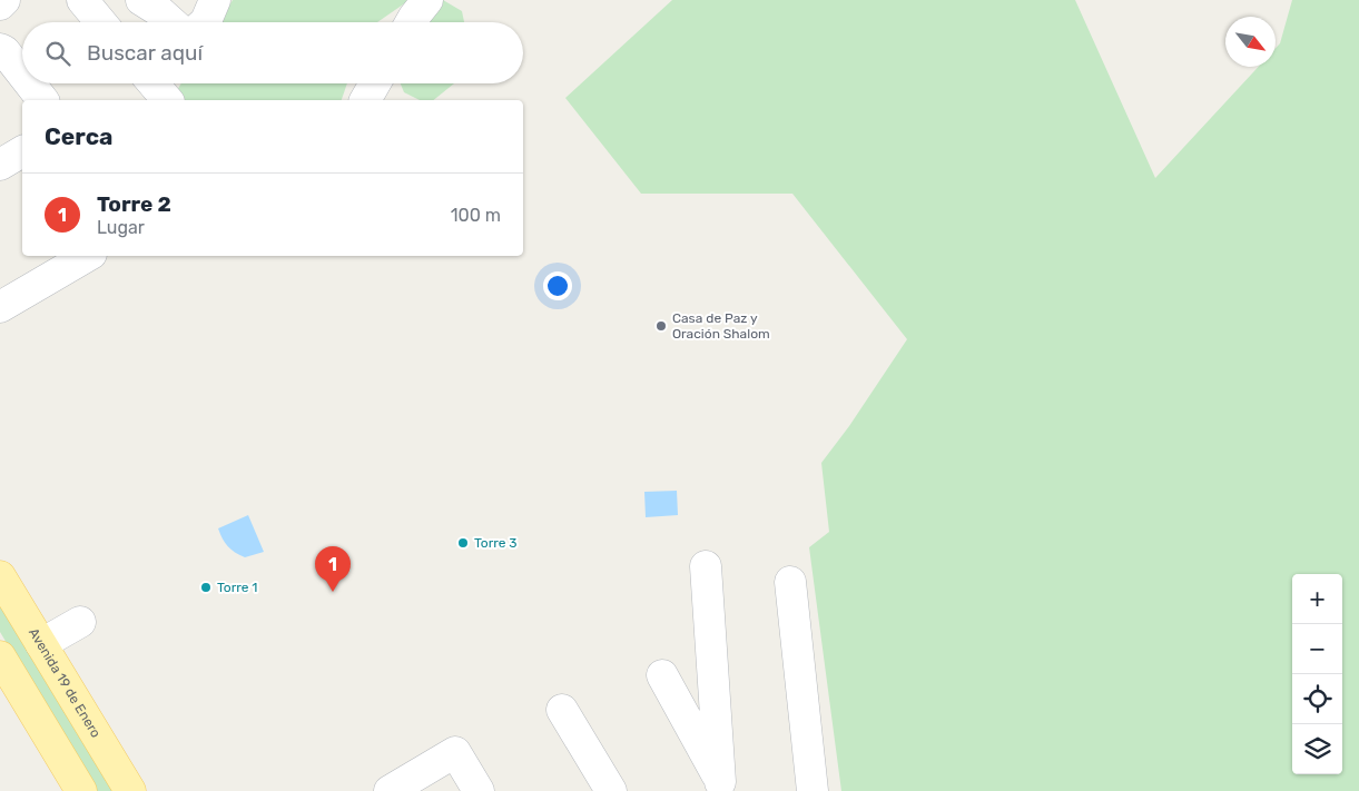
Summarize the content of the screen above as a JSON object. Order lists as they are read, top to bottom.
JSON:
{
  "streets": {
    "main road": ["Avenida 19 de Enero"]
  },
  "places": ["Casa de Paz y Oración Shalom", "Torre 3", "Torre 1"],
  "north": "bottom right",
  "page": {
    "search": "Buscar aquí",
    "heading": "Cerca",
    "list": [
      {
        "mark": "1",
        "name": "Torre 2",
        "note": "Lugar",
        "value": "100 m"
      }
    ],
    "pins": "1",
    "map_buttons": ["+", "−"]
  }
}
